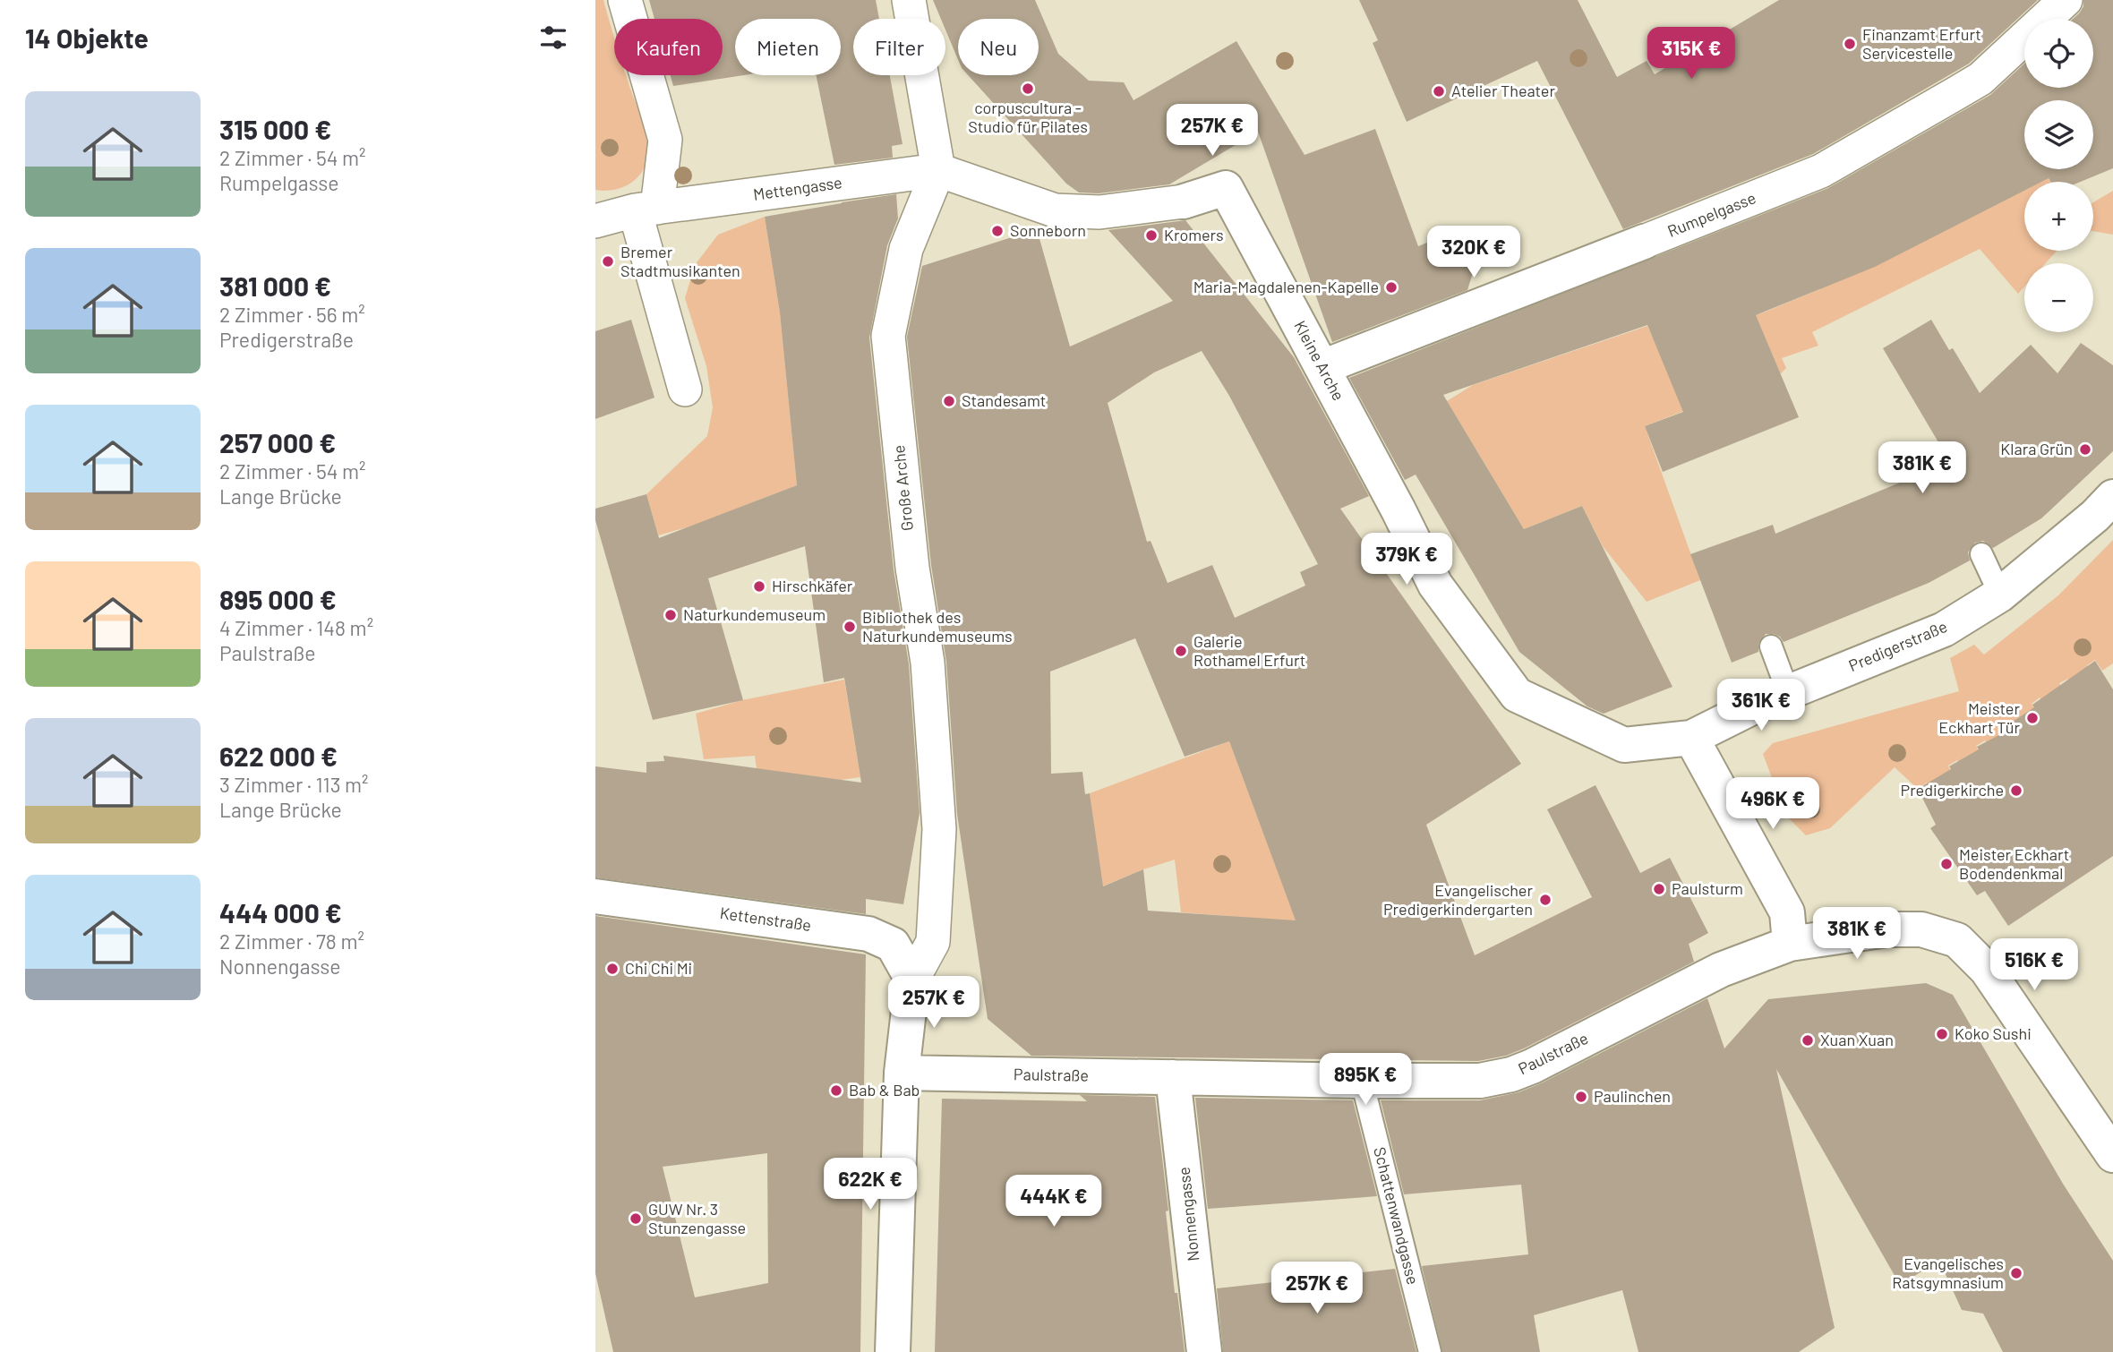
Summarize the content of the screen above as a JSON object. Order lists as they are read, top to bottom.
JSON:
{
  "streets": {
    "street": [
      "Mettengasse",
      "Rumpelgasse",
      "Kleine Arche",
      "Große Arche",
      "Predigerstraße",
      "Kettenstraße",
      "Paulstraße",
      "Nonnengasse"
    ],
    "lane": ["Schattenwandgasse"]
  },
  "crossings": [
    ["Mettengasse", "Kleine Arche"],
    ["Mettengasse", "Große Arche"],
    ["Rumpelgasse", "Kleine Arche"],
    ["Kleine Arche", "Große Arche"],
    ["Kleine Arche", "Predigerstraße"],
    ["Große Arche", "Kettenstraße"],
    ["Paulstraße", "Nonnengasse"],
    ["Paulstraße", "Schattenwandgasse"]
  ],
  "places": [
    "Finanzamt Erfurt Servicestelle",
    "corpuscultura - Studio für Pilates",
    "Atelier Theater",
    "Sonneborn",
    "Kromers",
    "Bremer Stadtmusikanten",
    "Maria-Magdalenen-Kapelle",
    "Standesamt",
    "Klara Grün",
    "Hirschkäfer",
    "Naturkundemuseum",
    "Bibliothek des Naturkundemuseums",
    "Galerie Rothamel Erfurt",
    "Meister Eckhart Tür",
    "Predigerkirche",
    "Meister Eckhart Bodendenkmal",
    "Paulsturm",
    "Evangelischer Predigerkindergarten",
    "Chi Chi Mi",
    "Koko Sushi",
    "Xuan Xuan",
    "Bab & Bab",
    "Paulinchen",
    "GUW Nr. 3 Stunzengasse",
    "Evangelisches Ratsgymnasium"
  ],
  "page": {
    "heading": "14 Objekte",
    "map_buttons": ["+", "−"],
    "chip": [
      "Kaufen",
      "Mieten",
      "Filter",
      "Neu"
    ],
    "price": [
      "315K €",
      "257K €",
      "320K €",
      "381K €",
      "379K €",
      "361K €",
      "496K €",
      "381K €",
      "516K €",
      "257K €",
      "895K €",
      "622K €",
      "444K €",
      "257K €"
    ],
    "list": [
      {
        "name": "315 000 €",
        "note": "2 Zimmer · 54 m² · Rumpelgasse"
      },
      {
        "name": "381 000 €",
        "note": "2 Zimmer · 56 m² · Predigerstraße"
      },
      {
        "name": "257 000 €",
        "note": "2 Zimmer · 54 m² · Lange Brücke"
      },
      {
        "name": "895 000 €",
        "note": "4 Zimmer · 148 m² · Paulstraße"
      },
      {
        "name": "622 000 €",
        "note": "3 Zimmer · 113 m² · Lange Brücke"
      },
      {
        "name": "444 000 €",
        "note": "2 Zimmer · 78 m² · Nonnengasse"
      }
    ]
  }
}
